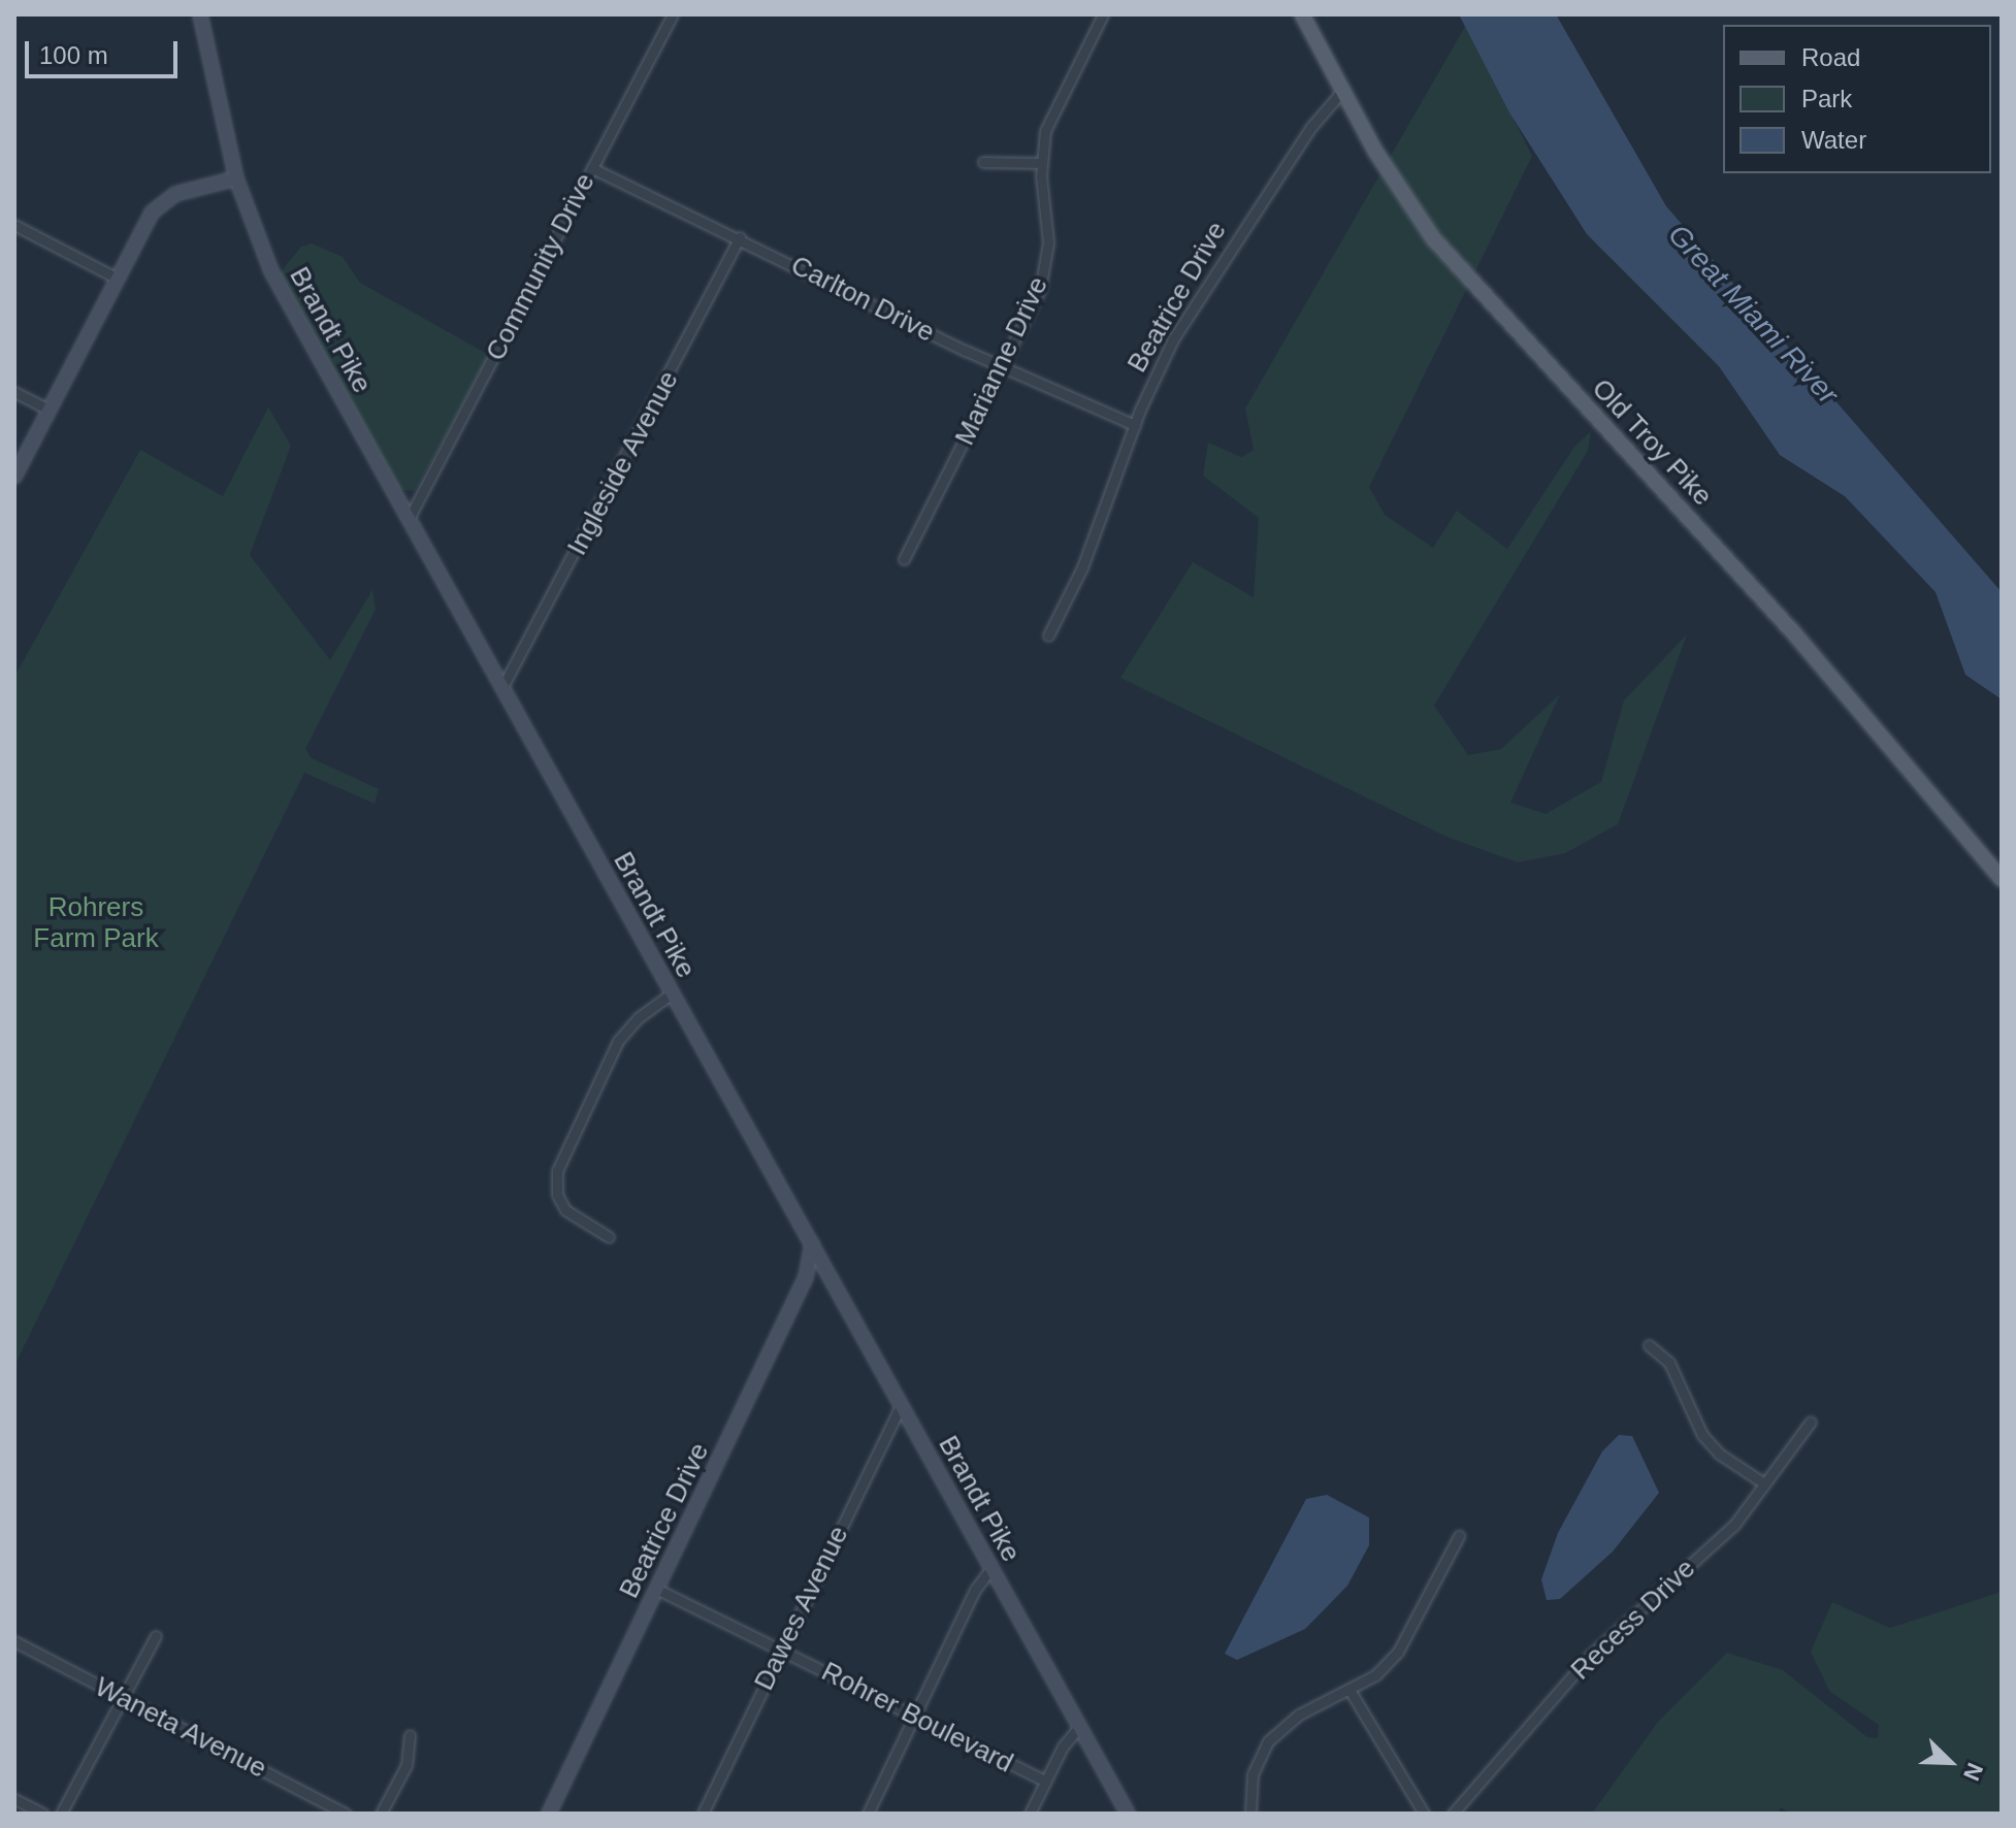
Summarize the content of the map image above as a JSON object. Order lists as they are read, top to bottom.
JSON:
{
  "streets": {
    "main road": ["Beatrice Drive", "Brandt Pike", "Old Troy Pike"],
    "street": [
      "Community Drive",
      "Carlton Drive",
      "Marianne Drive",
      "Ingleside Avenue",
      "Dawes Avenue",
      "Recess Drive",
      "Rohrer Boulevard",
      "Waneta Avenue"
    ]
  },
  "crossings": [
    ["Community Drive", "Carlton Drive"],
    ["Community Drive", "Brandt Pike"],
    ["Beatrice Drive", "Carlton Drive"],
    ["Beatrice Drive", "Brandt Pike"],
    ["Beatrice Drive", "Old Troy Pike"],
    ["Beatrice Drive", "Rohrer Boulevard"],
    ["Carlton Drive", "Marianne Drive"],
    ["Carlton Drive", "Ingleside Avenue"],
    ["Brandt Pike", "Ingleside Avenue"],
    ["Brandt Pike", "Dawes Avenue"],
    ["Dawes Avenue", "Rohrer Boulevard"]
  ],
  "water": ["Great Miami River"],
  "parks": ["Rohrers Farm Park"],
  "legend": ["Road", "Park", "Water"],
  "scale_bar": "100 m",
  "north": "bottom right"
}
